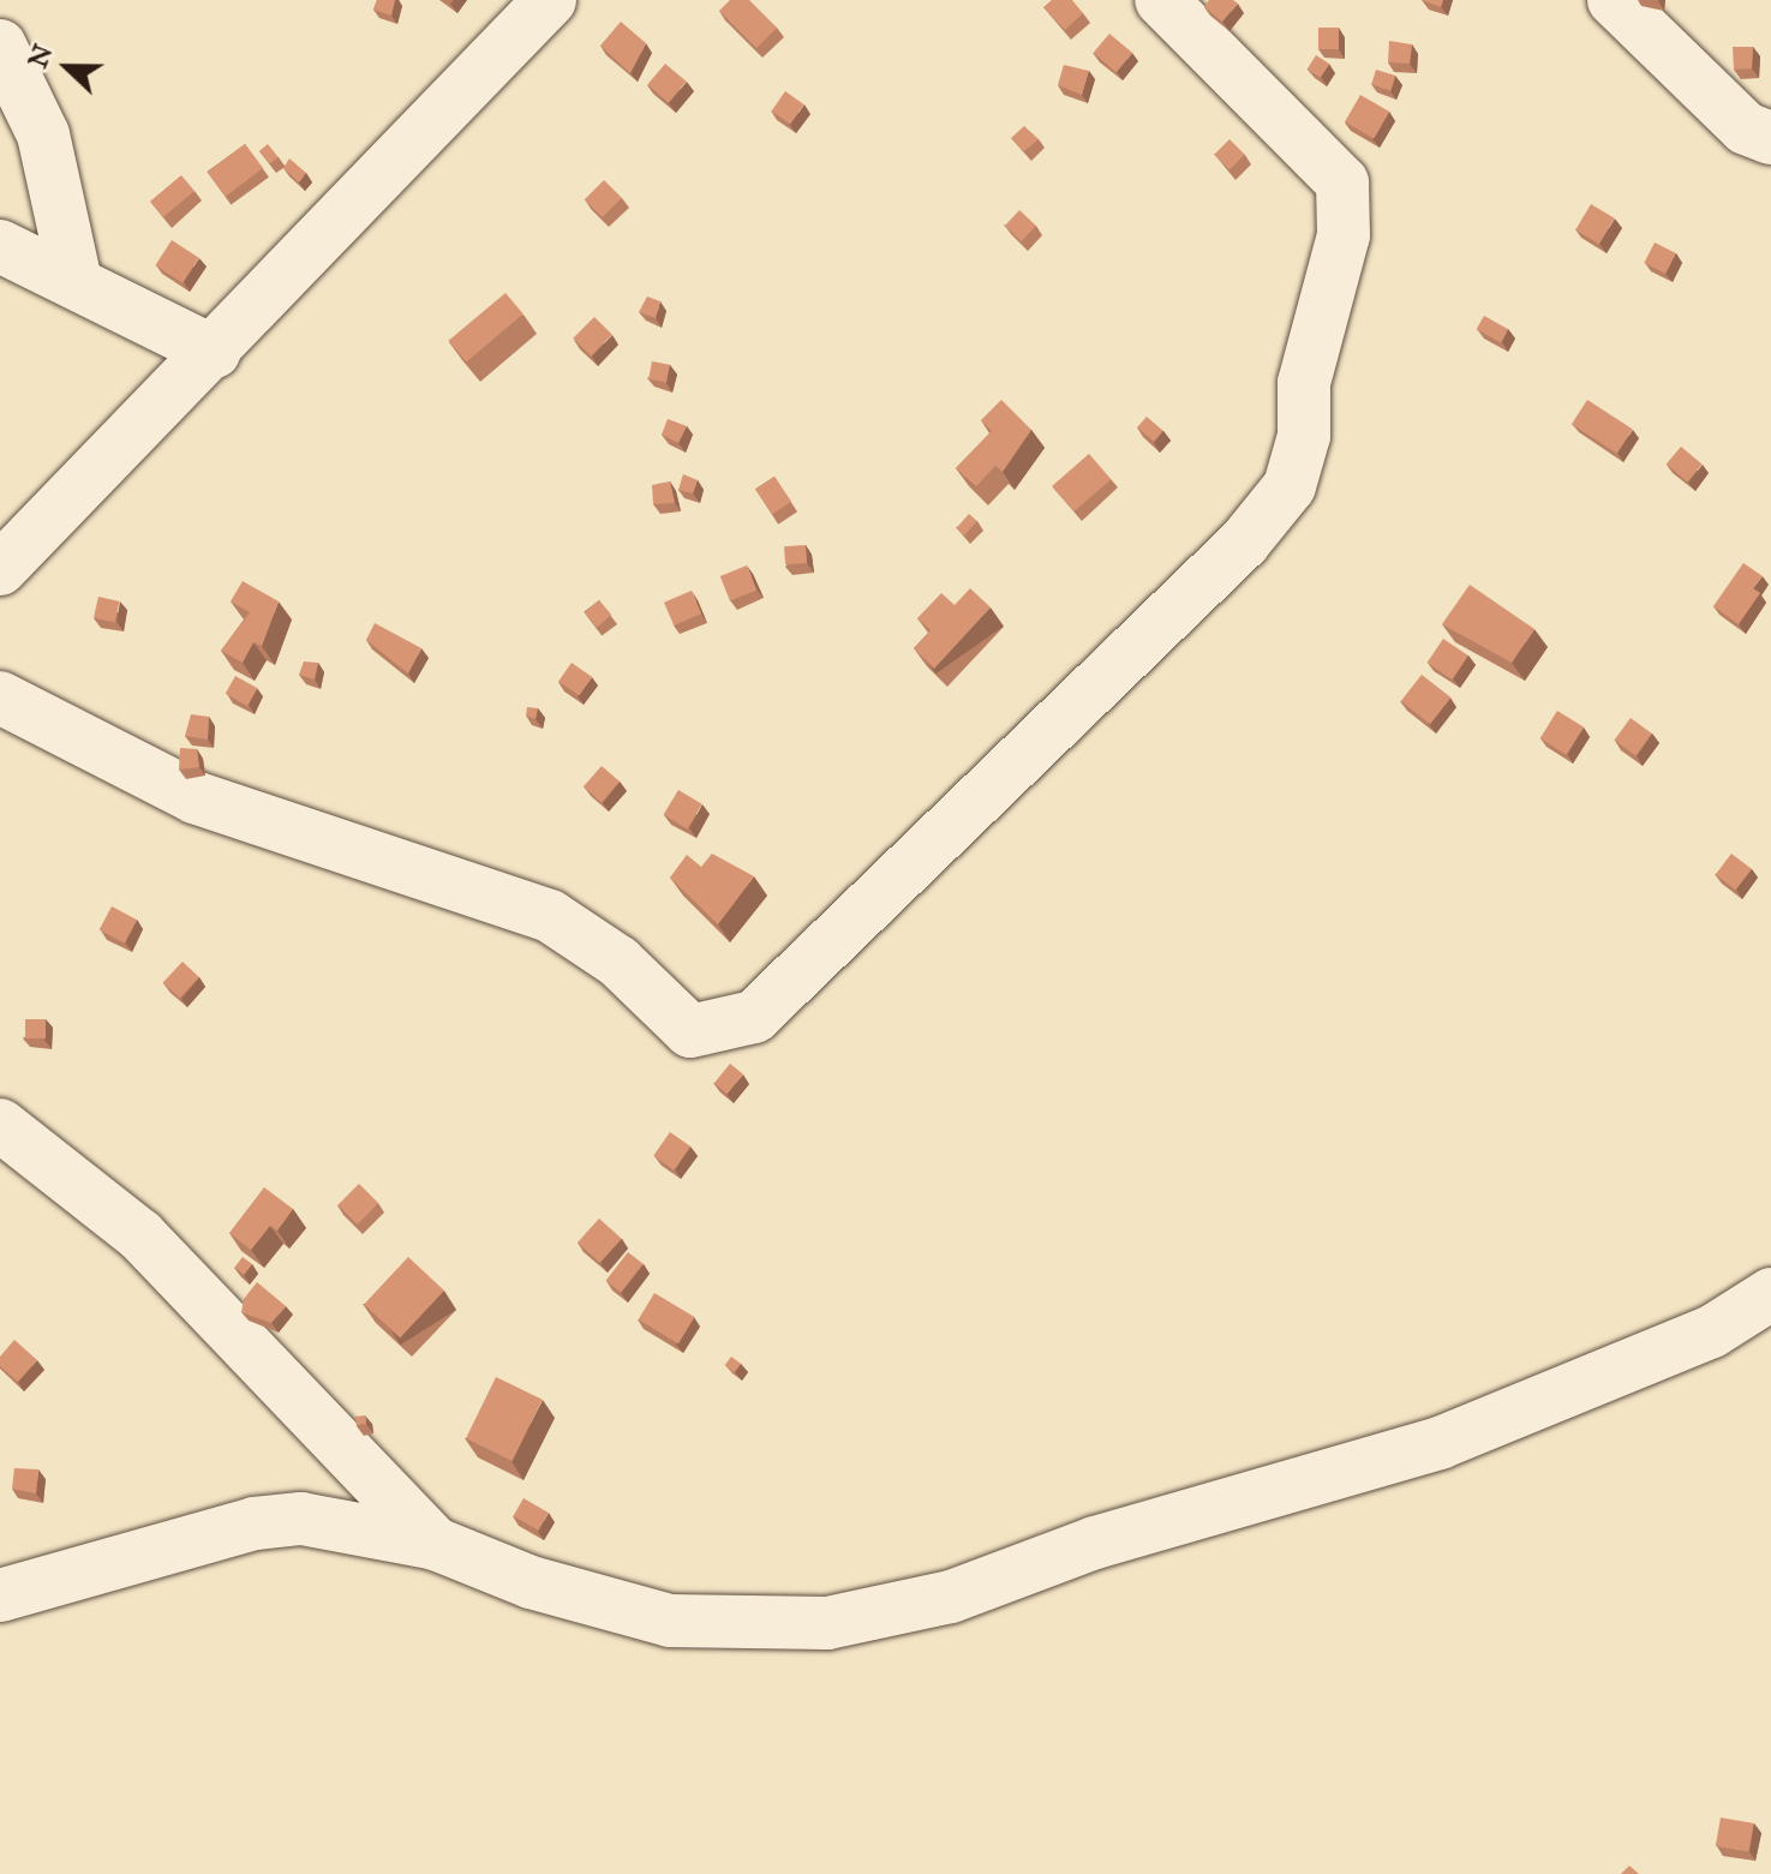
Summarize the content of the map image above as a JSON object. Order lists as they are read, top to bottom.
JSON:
{
  "north": "left"
}
